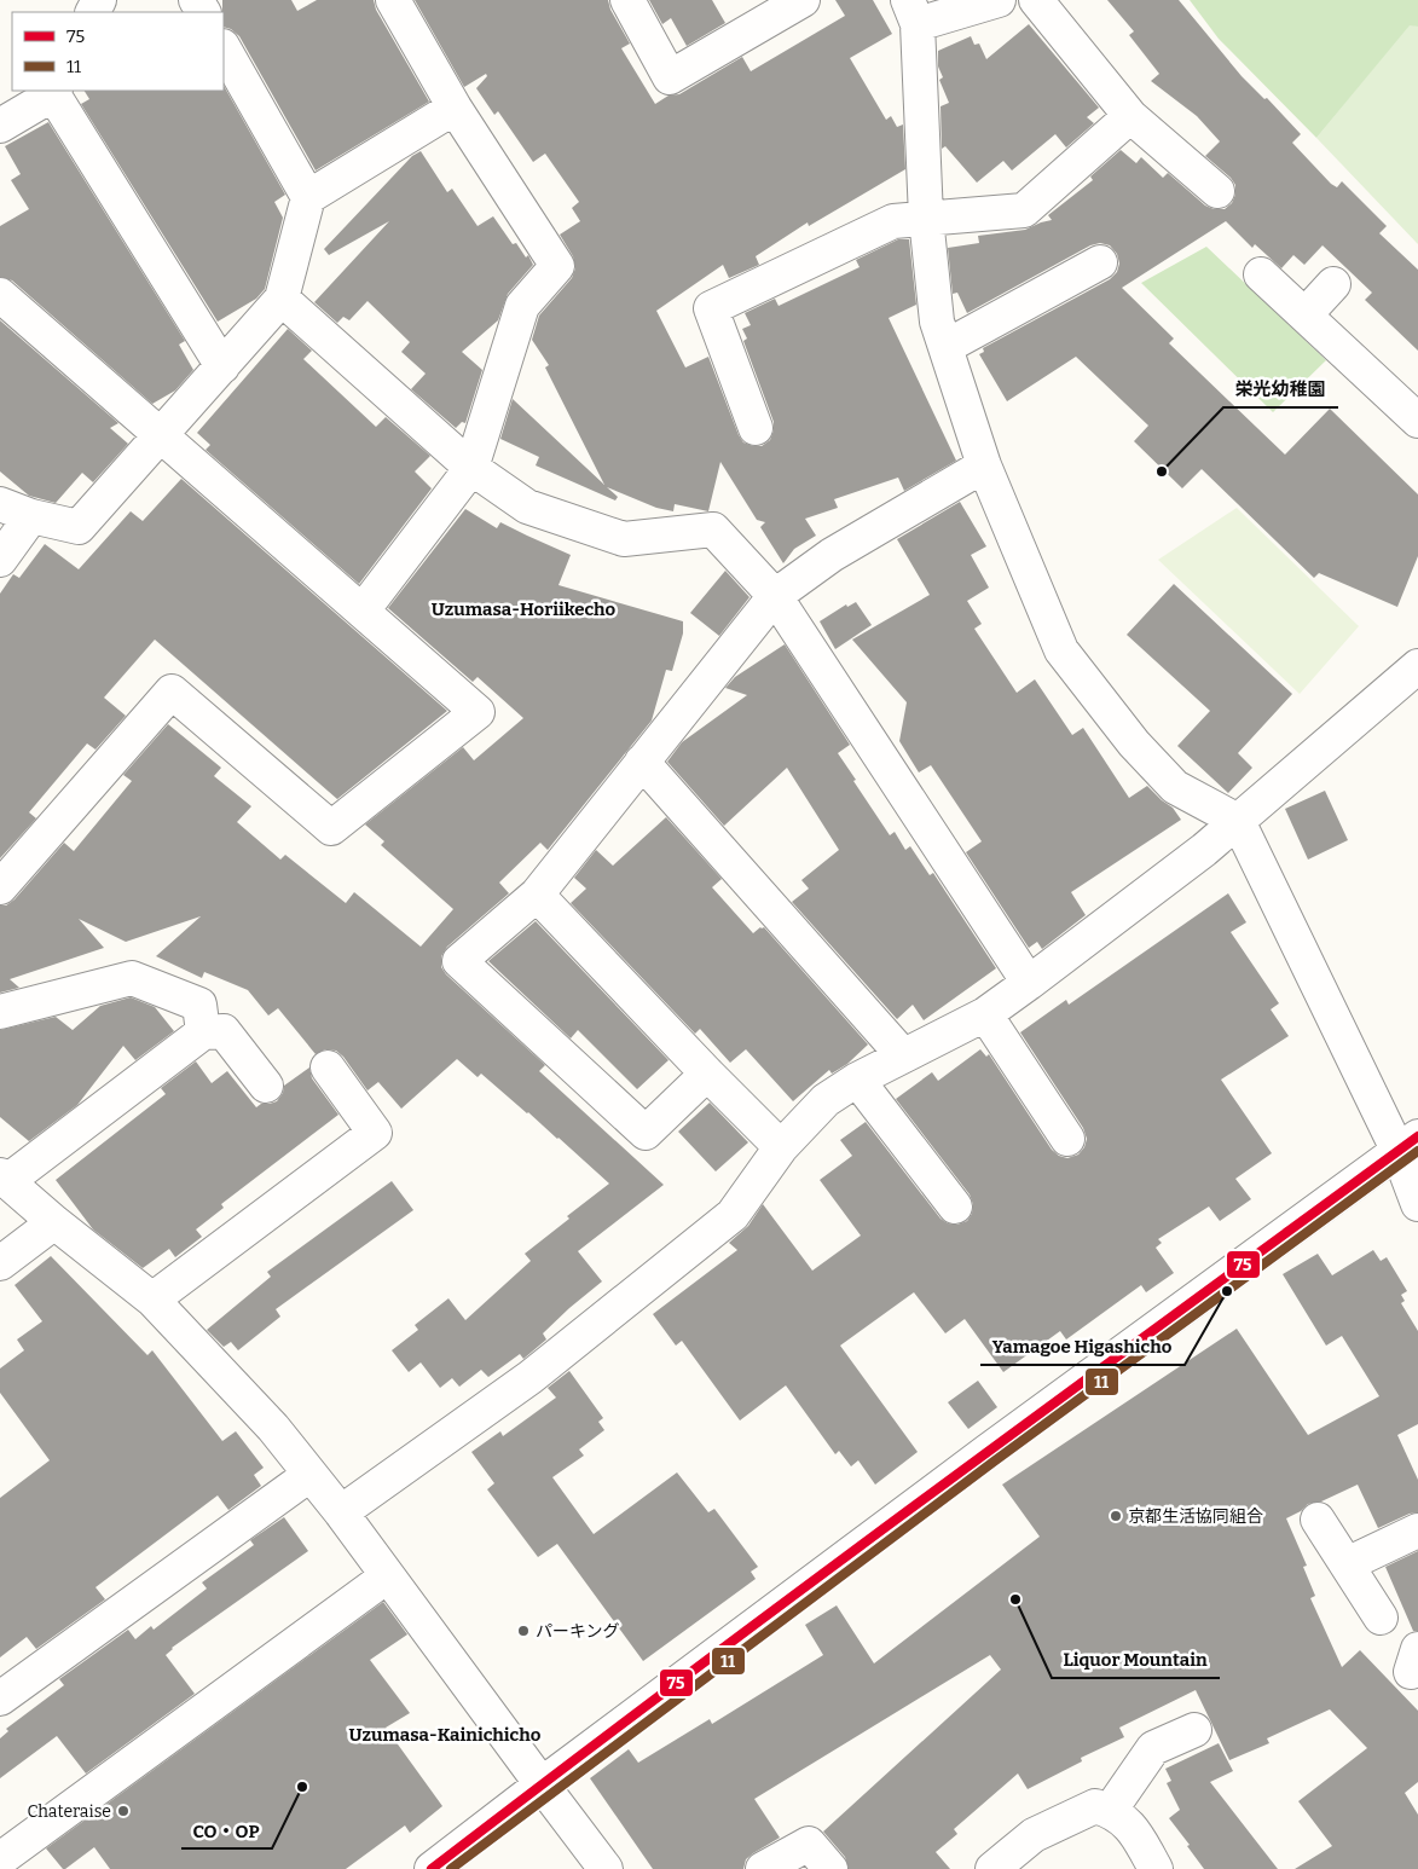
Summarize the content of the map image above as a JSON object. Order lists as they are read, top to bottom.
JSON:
{
  "districts": ["Uzumasa-Horiikecho", "Uzumasa-Kainichicho"],
  "places": [
    "栄光幼稚園",
    "Yamagoe Higashicho",
    "京都生活協同組合",
    "Liquor Mountain",
    "パーキング",
    "CO・OP",
    "Chateraise"
  ],
  "lines": ["transit line 75", "transit line 11"],
  "legend": ["75", "11"]
}
